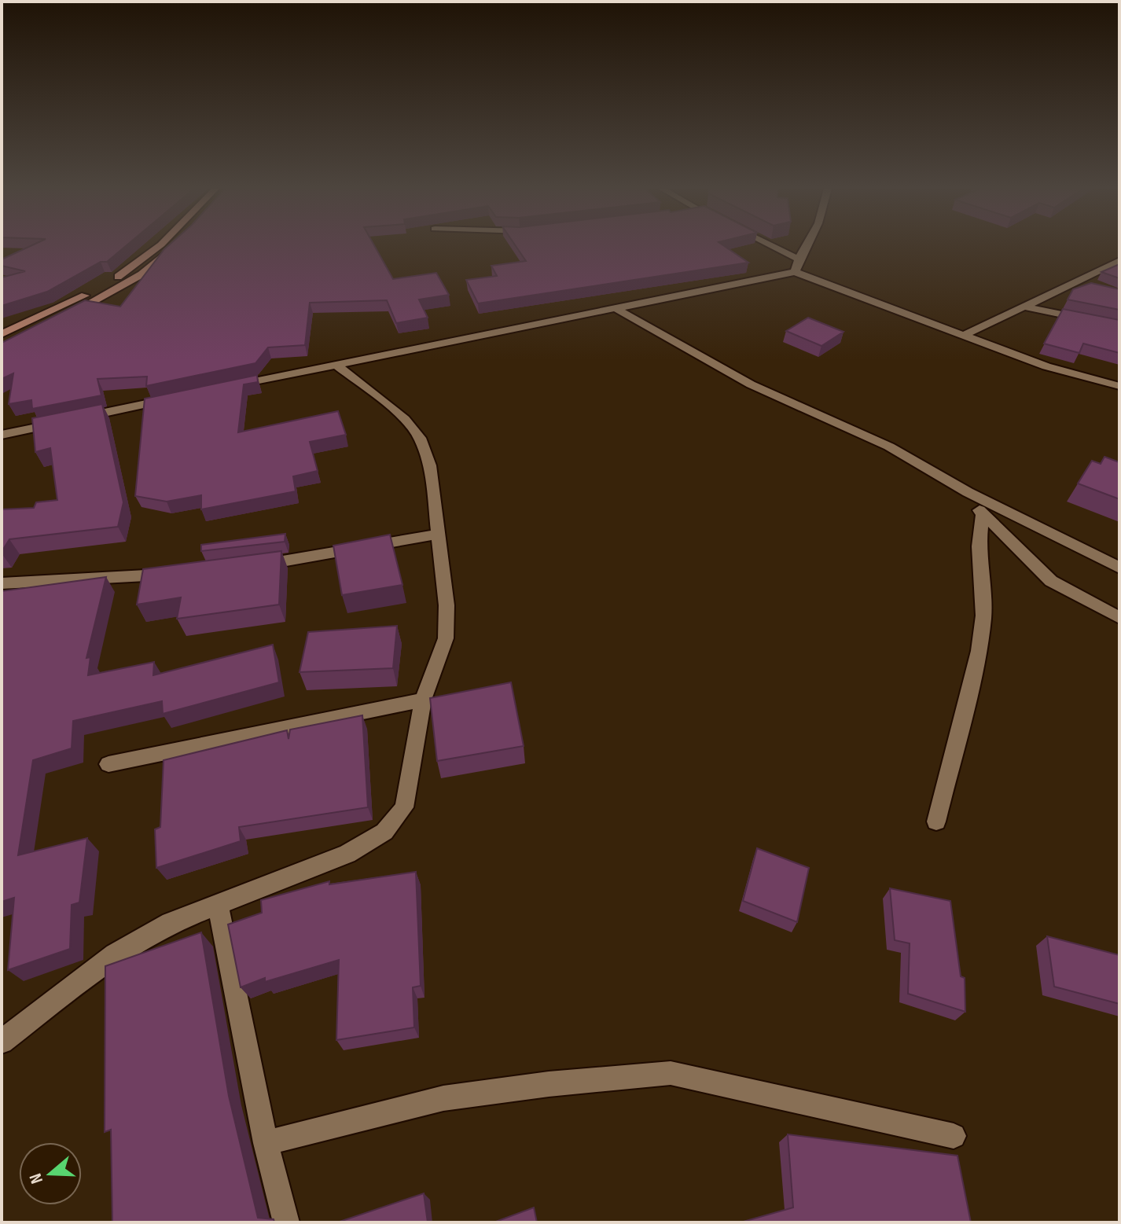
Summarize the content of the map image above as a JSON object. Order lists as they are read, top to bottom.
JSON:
{
  "north": "left"
}
